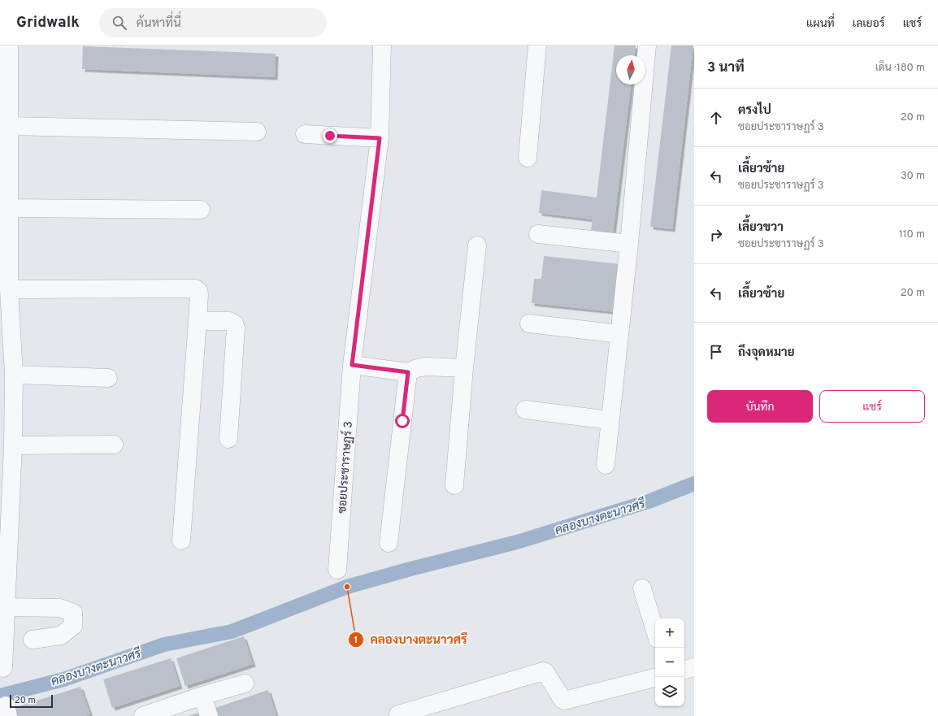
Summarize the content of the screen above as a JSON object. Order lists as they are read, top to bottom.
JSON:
{
  "streets": {
    "street": ["ซอยประชาราษฏร์ 3"]
  },
  "water": ["คลองบางตะนาวศรี"],
  "places": ["คลองบางตะนาวศรี"],
  "scale_bar": "20 m",
  "north": "top",
  "page": {
    "header": "Gridwalk",
    "search": "ค้นหาที่นี่",
    "nav": ["แผนที่", "เลเยอร์", "แชร์"],
    "heading": ["3 นาที", "เดิน · 180 m"],
    "list": [
      ["ตรงไป", "ซอยประชาราษฏร์ 3", "20 m"],
      ["เลี้ยวซ้าย", "ซอยประชาราษฏร์ 3", "30 m"],
      ["เลี้ยวขวา", "ซอยประชาราษฏร์ 3", "110 m"],
      ["เลี้ยวซ้าย", "20 m"],
      "ถึงจุดหมาย"
    ],
    "buttons": ["บันทึก", "แชร์"],
    "map_buttons": ["+", "−"],
    "scale": "20 m"
  }
}
